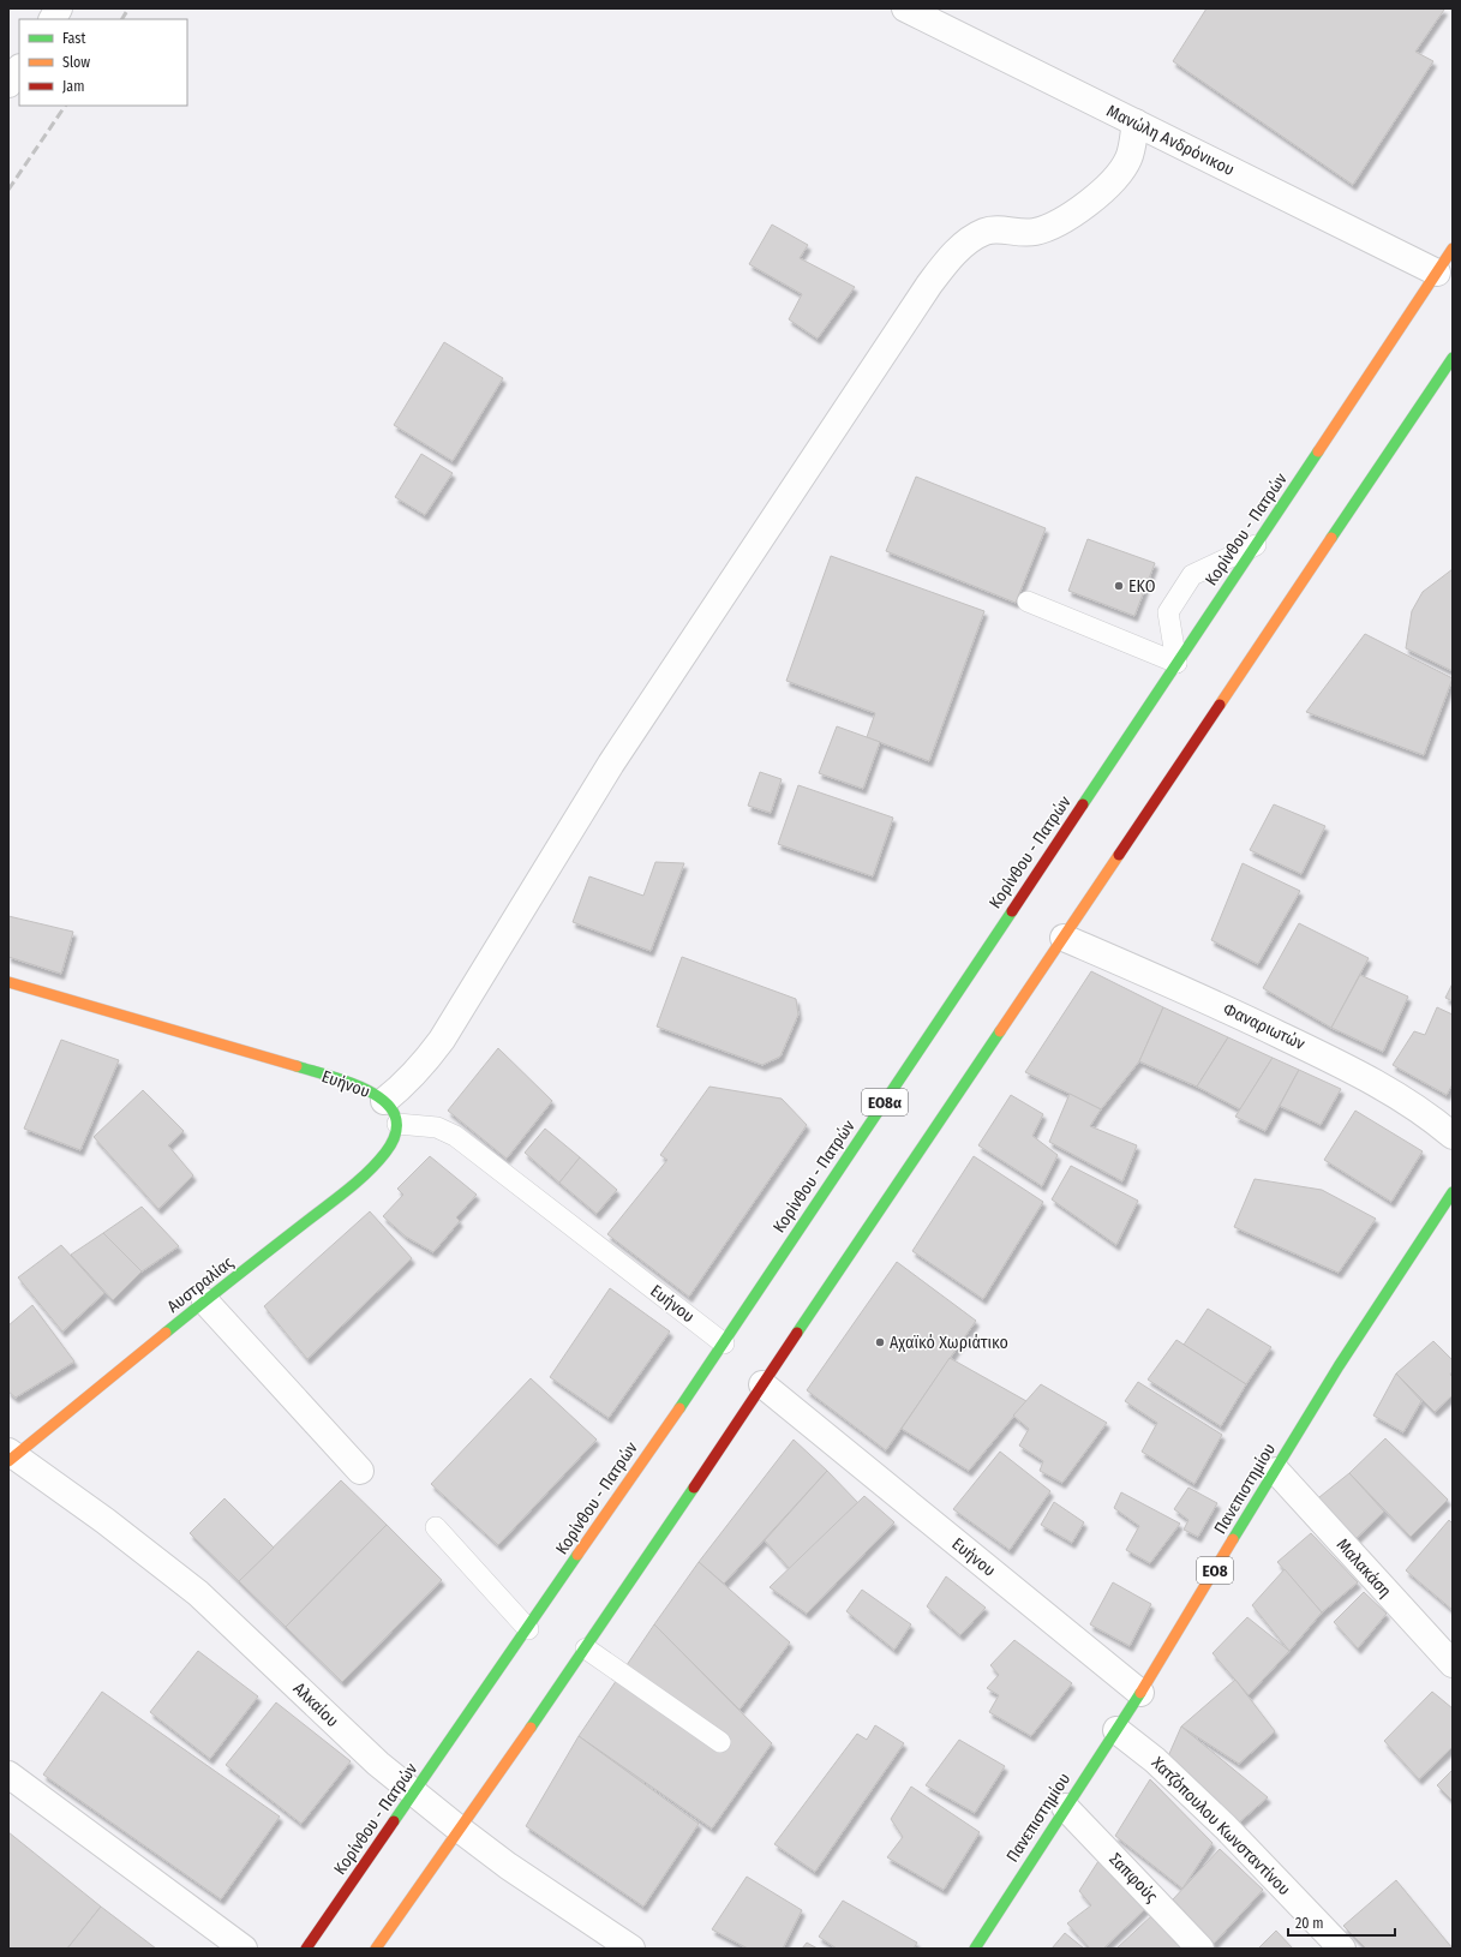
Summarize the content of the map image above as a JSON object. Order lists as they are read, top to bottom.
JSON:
{
  "streets": {
    "main road": [
      "Κορίνθου - Πατρών",
      "Ευήνου",
      "ΕΟ8α",
      "Αυστραλίας",
      "Πανεπιστημίου",
      "ΕΟ8"
    ],
    "street": [
      "Μανώλη Ανδρόνικου",
      "Φαναριωτών",
      "Μαλακάση",
      "Αλκαίου",
      "Χατζόπουλου Κωνσταντίνου",
      "Σαπφούς"
    ]
  },
  "crossings": [
    ["Μανώλη Ανδρόνικου", "Κορίνθου - Πατρών"],
    ["Κορίνθου - Πατρών", "Ευήνου"],
    ["Κορίνθου - Πατρών", "Αλκαίου"],
    ["Ευήνου", "Αυστραλίας"],
    ["Ευήνου", "Πανεπιστημίου"],
    ["Αυστραλίας", "Αλκαίου"],
    ["Πανεπιστημίου", "Μαλακάση"],
    ["Πανεπιστημίου", "Χατζόπουλου Κωνσταντίνου"],
    ["Πανεπιστημίου", "Σαπφούς"]
  ],
  "places": ["EKO", "Αχαϊκό Χωριάτικο"],
  "legend": ["Fast", "Slow", "Jam"],
  "scale_bar": "20 m"
}
